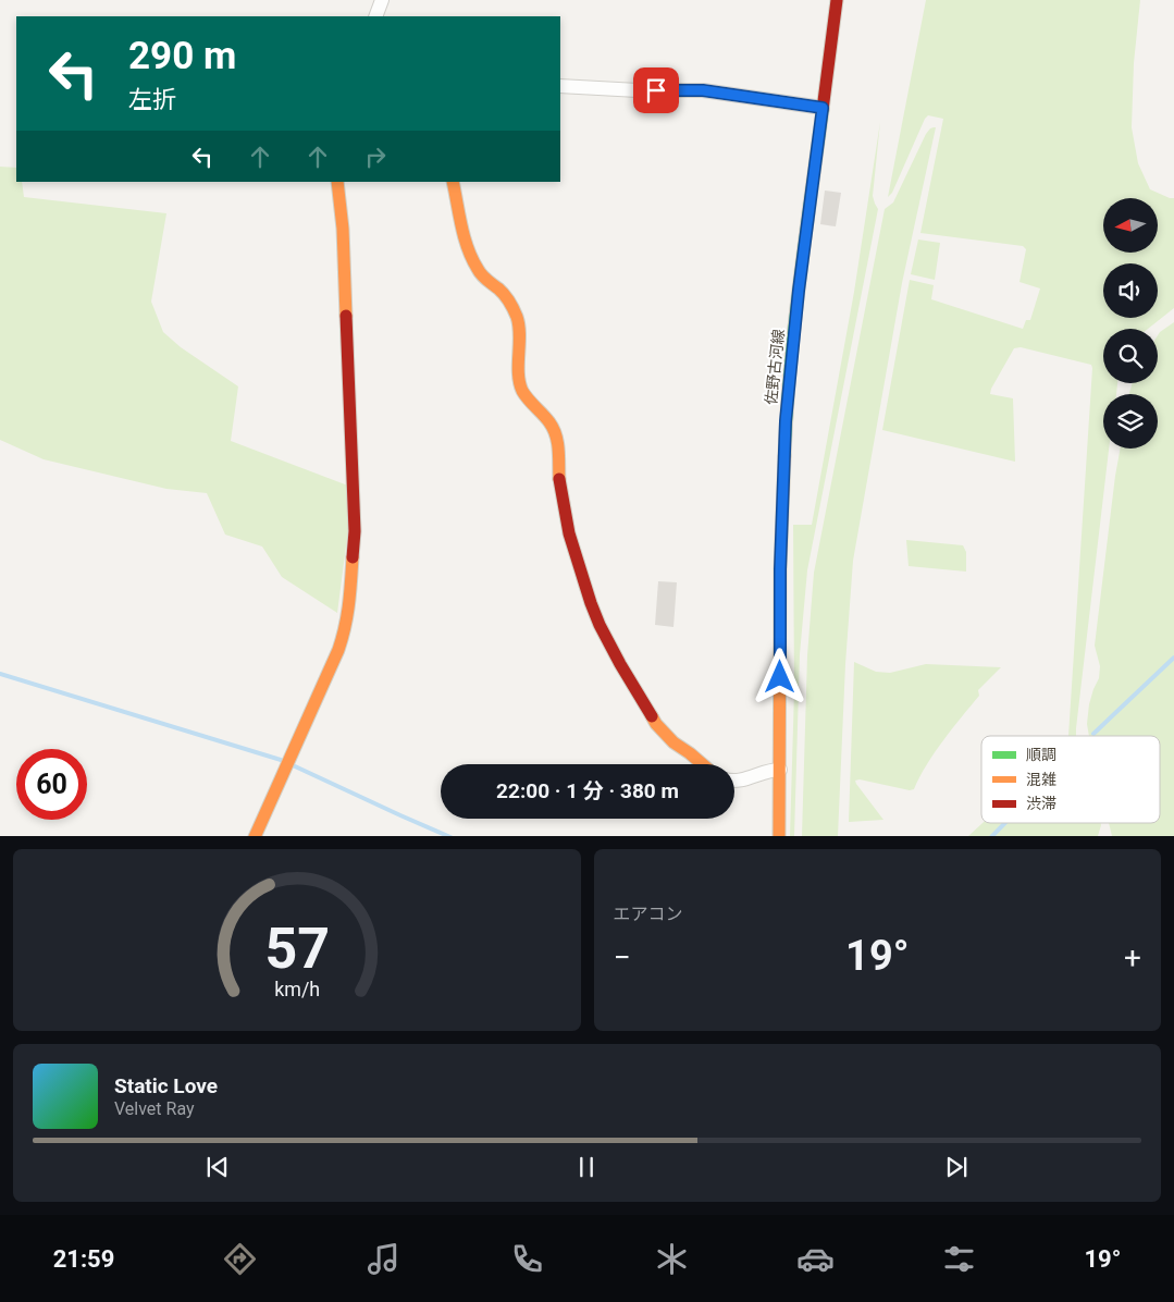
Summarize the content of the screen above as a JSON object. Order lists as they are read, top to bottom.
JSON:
{
  "streets": {
    "street": ["佐野古河線"]
  },
  "legend": ["順調", "混雑", "渋滞"],
  "north": "left",
  "page": {
    "turn": ["290 m", "左折"],
    "limit": "60",
    "trip": "22:00 · 1 分 · 380 m",
    "tile": "エアコン",
    "heat": ["−", "19°", "+"],
    "song": ["Static Love", "Velvet Ray"],
    "tabs": ["21:59", "19°"],
    "gauge": ["57", "km/h"]
  }
}
